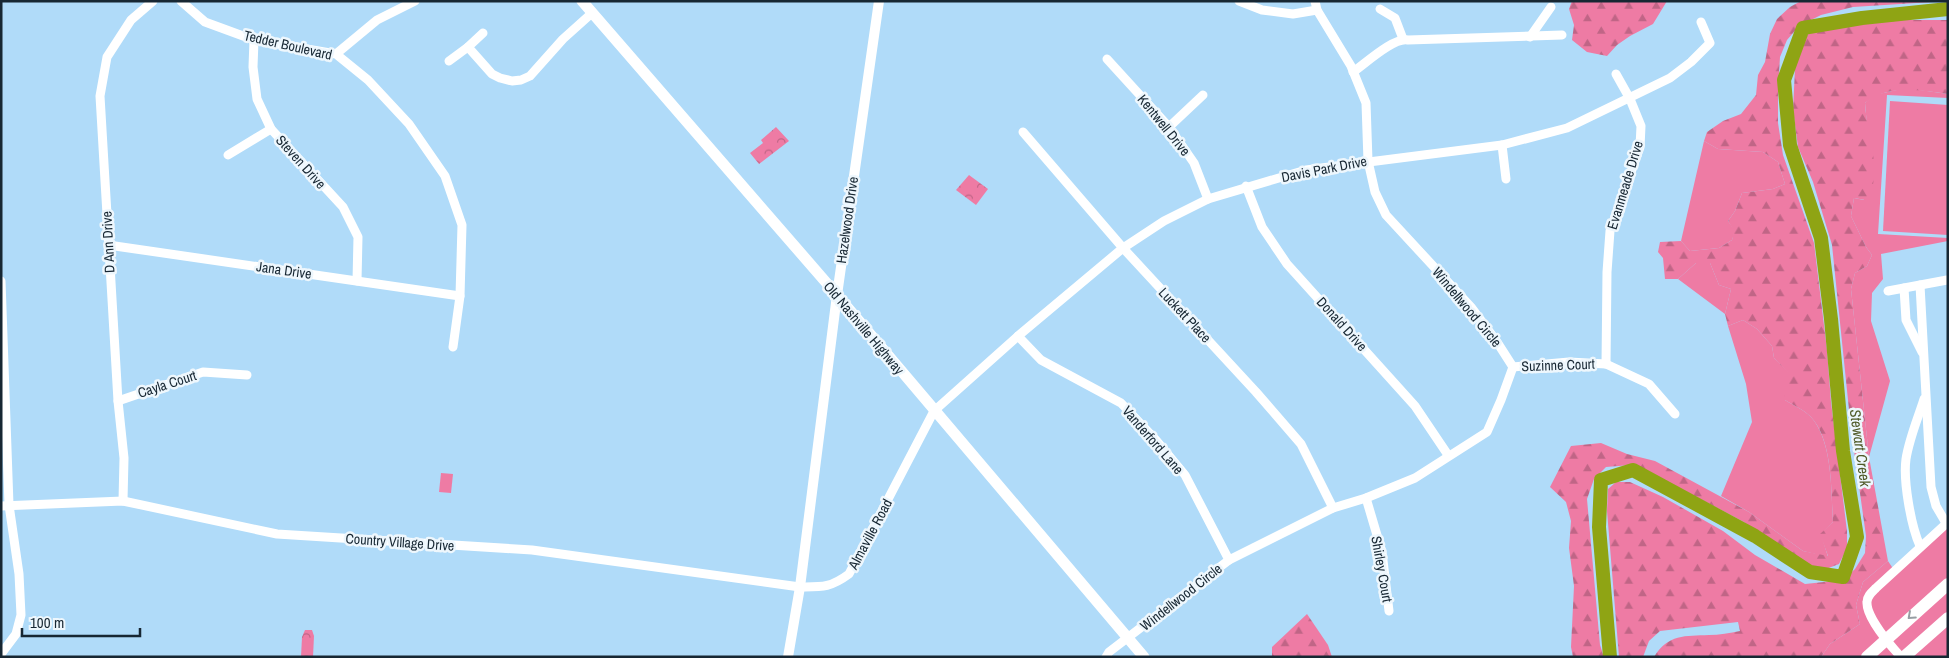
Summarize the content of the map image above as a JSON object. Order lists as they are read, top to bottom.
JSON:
{
  "streets": {
    "main road": ["Old Nashville Highway"],
    "street": [
      "Tedder Boulevard",
      "Kentwell Drive",
      "Steven Drive",
      "Davis Park Drive",
      "Evanmeade Drive",
      "Hazelwood Drive",
      "D Ann Drive",
      "Jana Drive",
      "Windellwood Circle",
      "Luckett Place",
      "Donald Drive",
      "Suzinne Court",
      "Cayla Court",
      "Vanderford Lane",
      "Almaville Road",
      "Country Village Drive",
      "Shirley Court"
    ]
  },
  "crossings": [
    ["Tedder Boulevard", "Steven Drive"],
    ["Tedder Boulevard", "Jana Drive"],
    ["Kentwell Drive", "Davis Park Drive"],
    ["Steven Drive", "Jana Drive"],
    ["Davis Park Drive", "Evanmeade Drive"],
    ["Davis Park Drive", "Windellwood Circle"],
    ["Davis Park Drive", "Luckett Place"],
    ["Davis Park Drive", "Donald Drive"],
    ["Davis Park Drive", "Old Nashville Highway"],
    ["Davis Park Drive", "Vanderford Lane"],
    ["Davis Park Drive", "Almaville Road"],
    ["Evanmeade Drive", "Suzinne Court"],
    ["Hazelwood Drive", "Old Nashville Highway"],
    ["Hazelwood Drive", "Almaville Road"],
    ["Hazelwood Drive", "Country Village Drive"],
    ["D Ann Drive", "Jana Drive"],
    ["D Ann Drive", "Cayla Court"],
    ["D Ann Drive", "Country Village Drive"],
    ["Windellwood Circle", "Luckett Place"],
    ["Windellwood Circle", "Donald Drive"],
    ["Windellwood Circle", "Old Nashville Highway"],
    ["Windellwood Circle", "Suzinne Court"],
    ["Windellwood Circle", "Vanderford Lane"],
    ["Windellwood Circle", "Shirley Court"],
    ["Old Nashville Highway", "Almaville Road"],
    ["Almaville Road", "Country Village Drive"]
  ],
  "water": ["Stewart Creek"],
  "scale_bar": "100 m"
}
